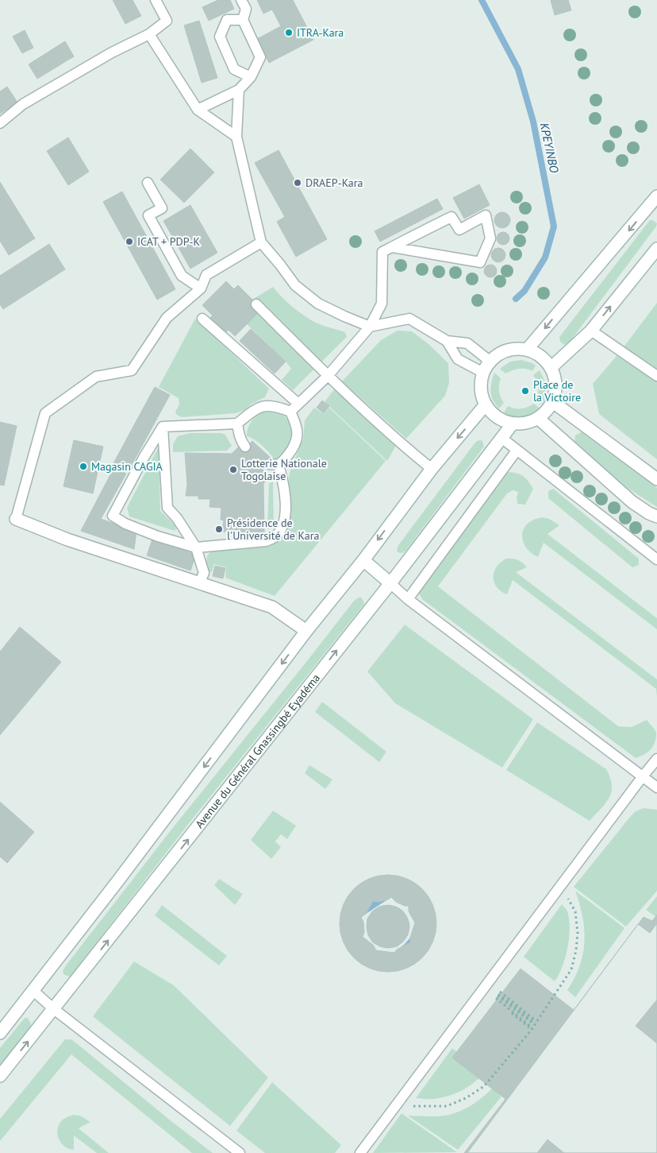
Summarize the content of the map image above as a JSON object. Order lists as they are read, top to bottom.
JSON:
{
  "streets": {
    "main road": ["Avenue du Général Gnassingbé Eyadéma"]
  },
  "water": ["KPEYINBO"],
  "places": [
    "ITRA-Kara",
    "DRAEP-Kara",
    "ICAT + PDP-K",
    "Place de la Victoire",
    "Magasin CAGIA",
    "Lotterie Nationale Togolaise",
    "Présidence de l'Université de Kara"
  ]
}
